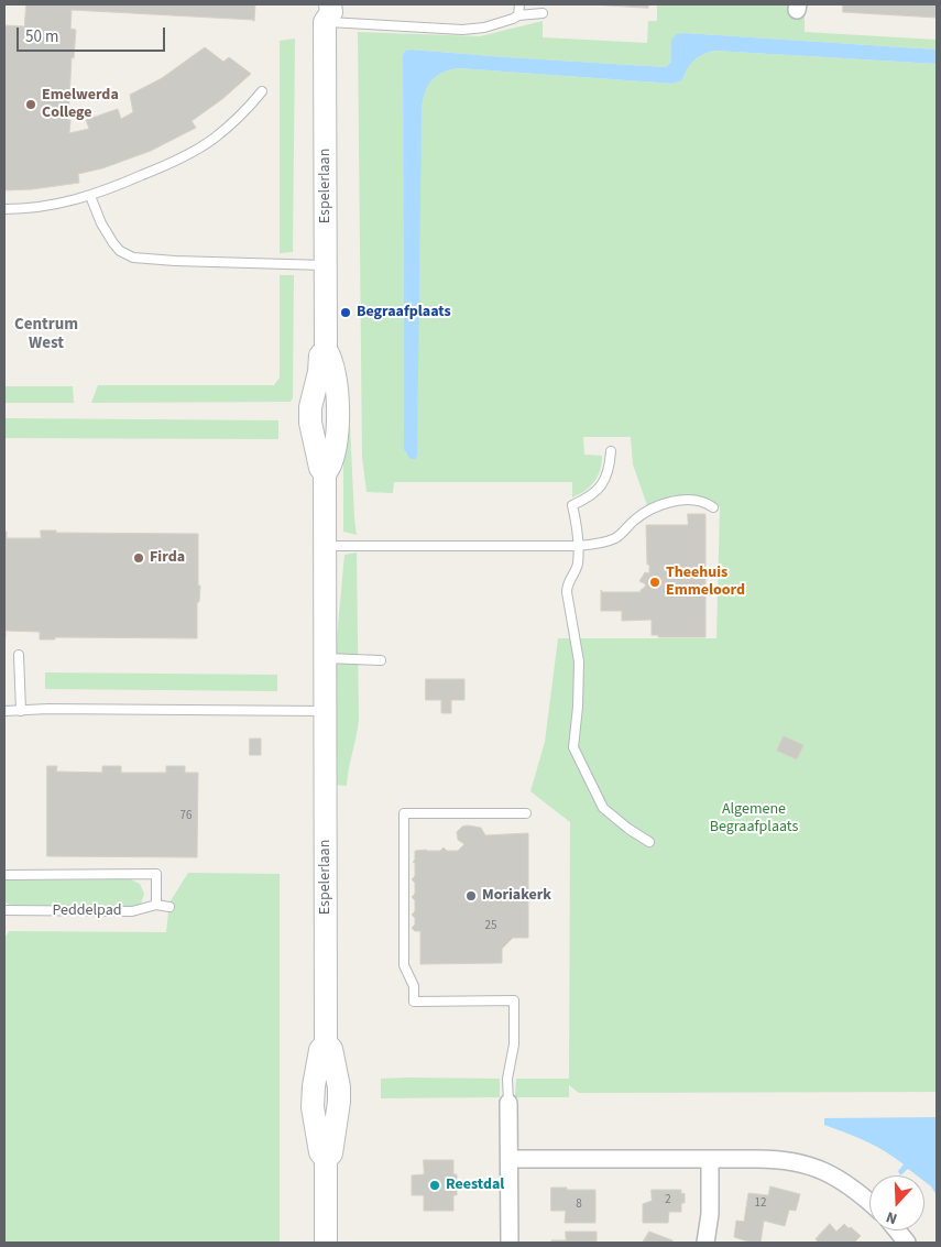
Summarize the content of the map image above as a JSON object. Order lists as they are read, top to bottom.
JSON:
{
  "streets": {
    "main road": ["Espelerlaan"],
    "lane": ["Peddelpad"]
  },
  "districts": ["Centrum West"],
  "parks": ["Algemene Begraafplaats"],
  "places": [
    "Emelwerda College",
    "Begraafplaats",
    "Firda",
    "Theehuis Emmeloord",
    "Moriakerk",
    "Reestdal"
  ],
  "house_numbers": [
    "76",
    "25",
    "2",
    "12",
    "8"
  ],
  "scale_bar": "50 m",
  "north": "bottom"
}
